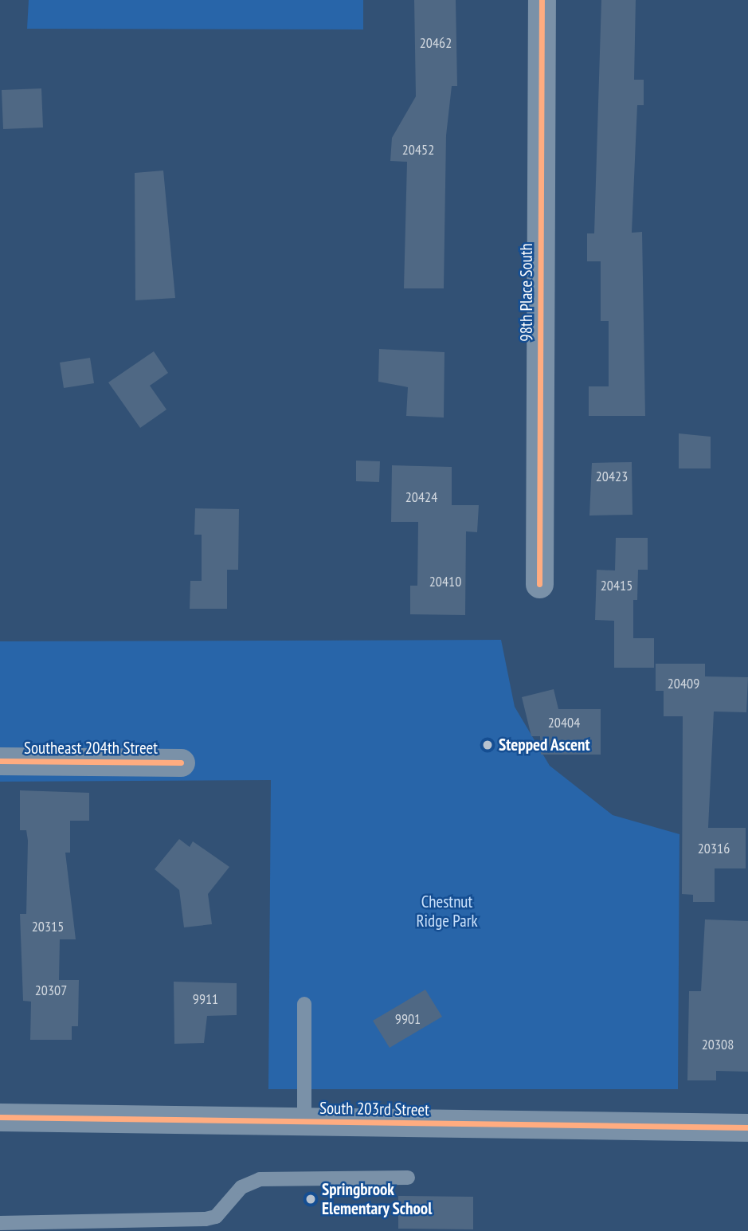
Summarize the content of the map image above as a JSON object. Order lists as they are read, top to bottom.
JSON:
{
  "streets": {
    "street": ["98th Place South", "Southeast 204th Street", "South 203rd Street"]
  },
  "parks": ["Chestnut Ridge Park"],
  "places": ["Stepped Ascent", "Springbrook Elementary School"],
  "house_numbers": [
    "20462",
    "20452",
    "20423",
    "20424",
    "20410",
    "20415",
    "20409",
    "20404",
    "20316",
    "20315",
    "20307",
    "9911",
    "9901",
    "20308"
  ]
}
